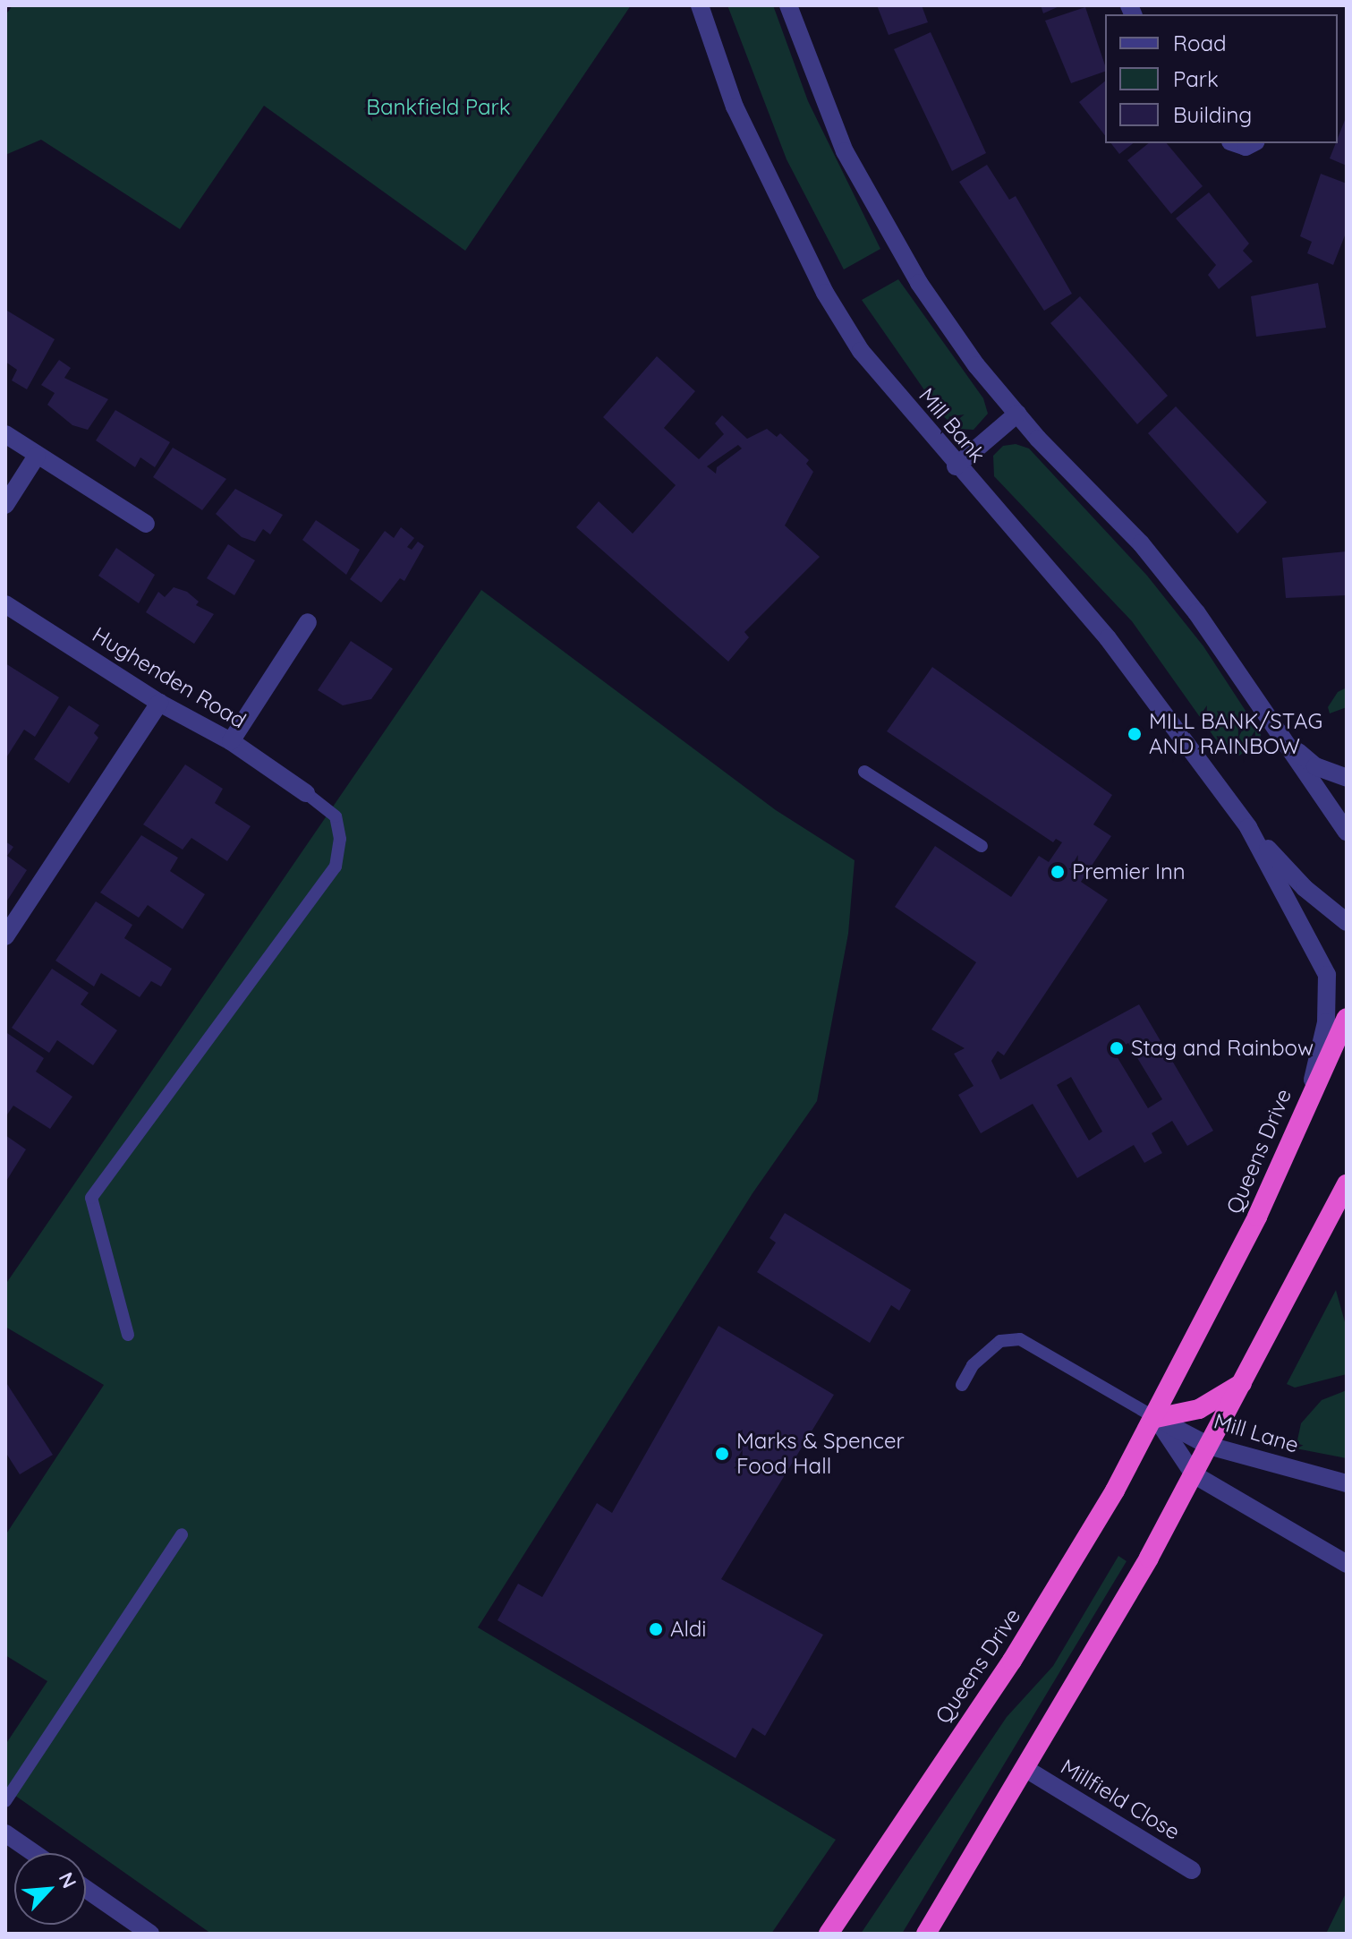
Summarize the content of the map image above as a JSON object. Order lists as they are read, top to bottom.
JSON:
{
  "streets": {
    "highway": ["Queens Drive"],
    "street": [
      "Mill Bank",
      "Hughenden Road",
      "Mill Lane",
      "Millfield Close"
    ]
  },
  "crossings": [
    ["Mill Bank", "Queens Drive"],
    ["Queens Drive", "Mill Lane"]
  ],
  "parks": ["Bankfield Park"],
  "places": [
    "MILL BANK/STAG AND RAINBOW",
    "Premier Inn",
    "Stag and Rainbow",
    "Marks & Spencer Food Hall",
    "Aldi"
  ],
  "legend": ["Road", "Park", "Building"],
  "north": "top right"
}
